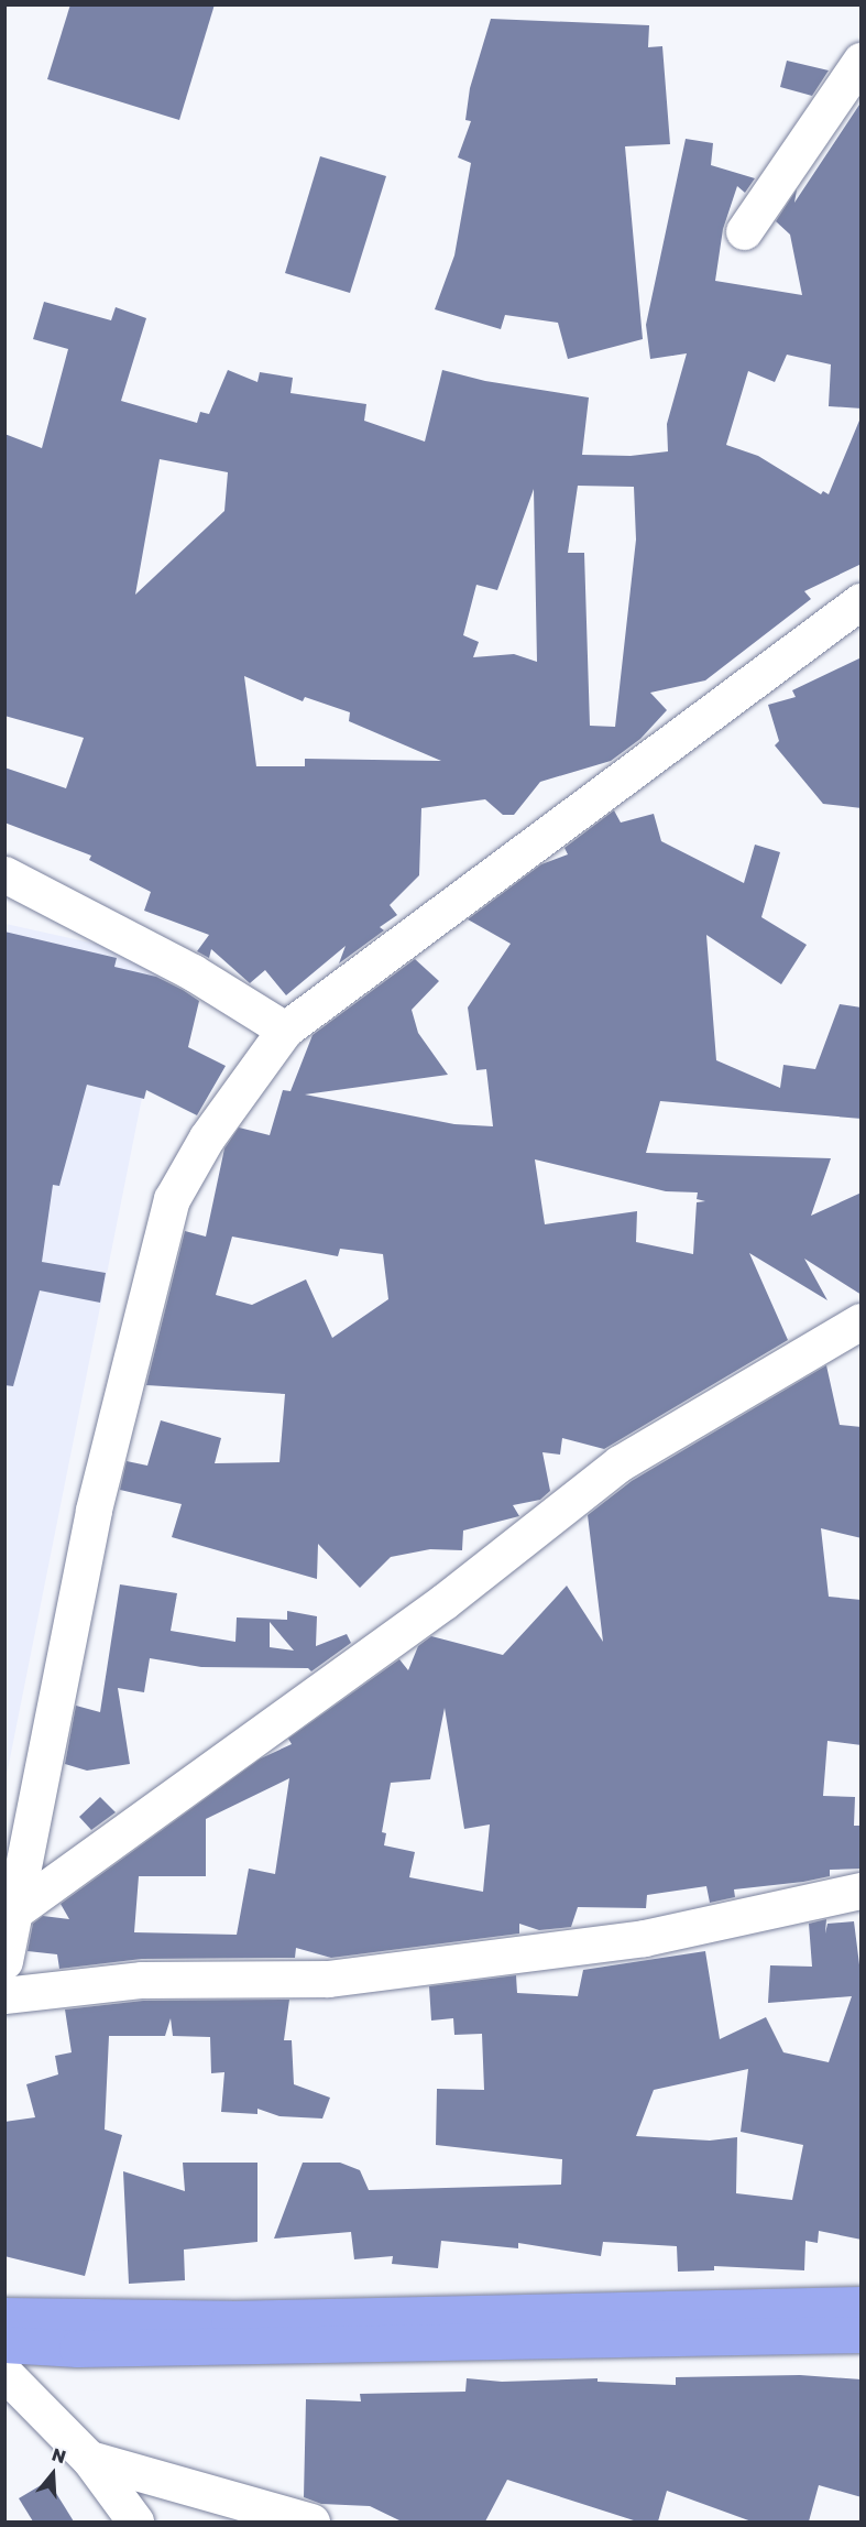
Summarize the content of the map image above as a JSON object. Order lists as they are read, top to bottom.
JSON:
{
  "north": "top"
}
